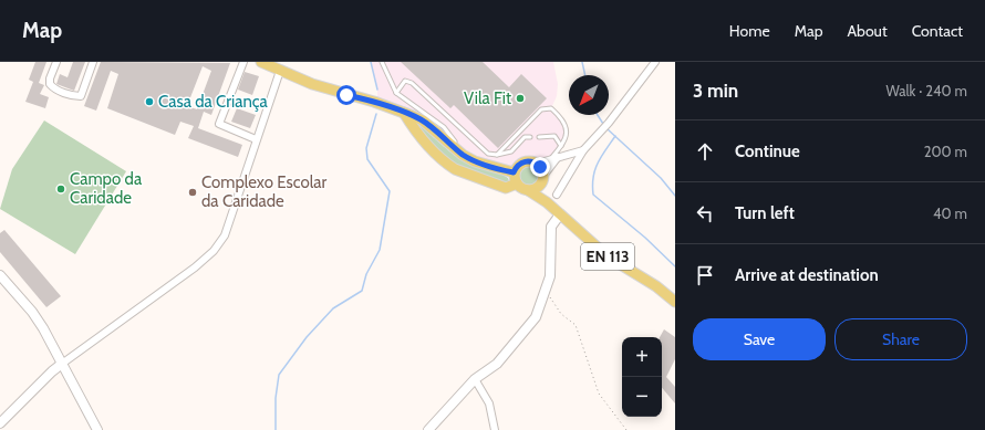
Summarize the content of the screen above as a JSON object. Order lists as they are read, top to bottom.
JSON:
{
  "streets": {
    "main road": ["EN 113"]
  },
  "places": [
    "Vila Fit",
    "Casa da Criança",
    "Campo da Caridade",
    "Complexo Escolar da Caridade"
  ],
  "north": "bottom left",
  "page": {
    "header": "Map",
    "nav": [
      "Home",
      "Map",
      "About",
      "Contact"
    ],
    "heading": ["3 min", "Walk · 240 m"],
    "list": [
      ["Continue", "200 m"],
      ["Turn left", "40 m"],
      "Arrive at destination"
    ],
    "buttons": ["Save", "Share"],
    "map_buttons": ["+", "−"]
  }
}
